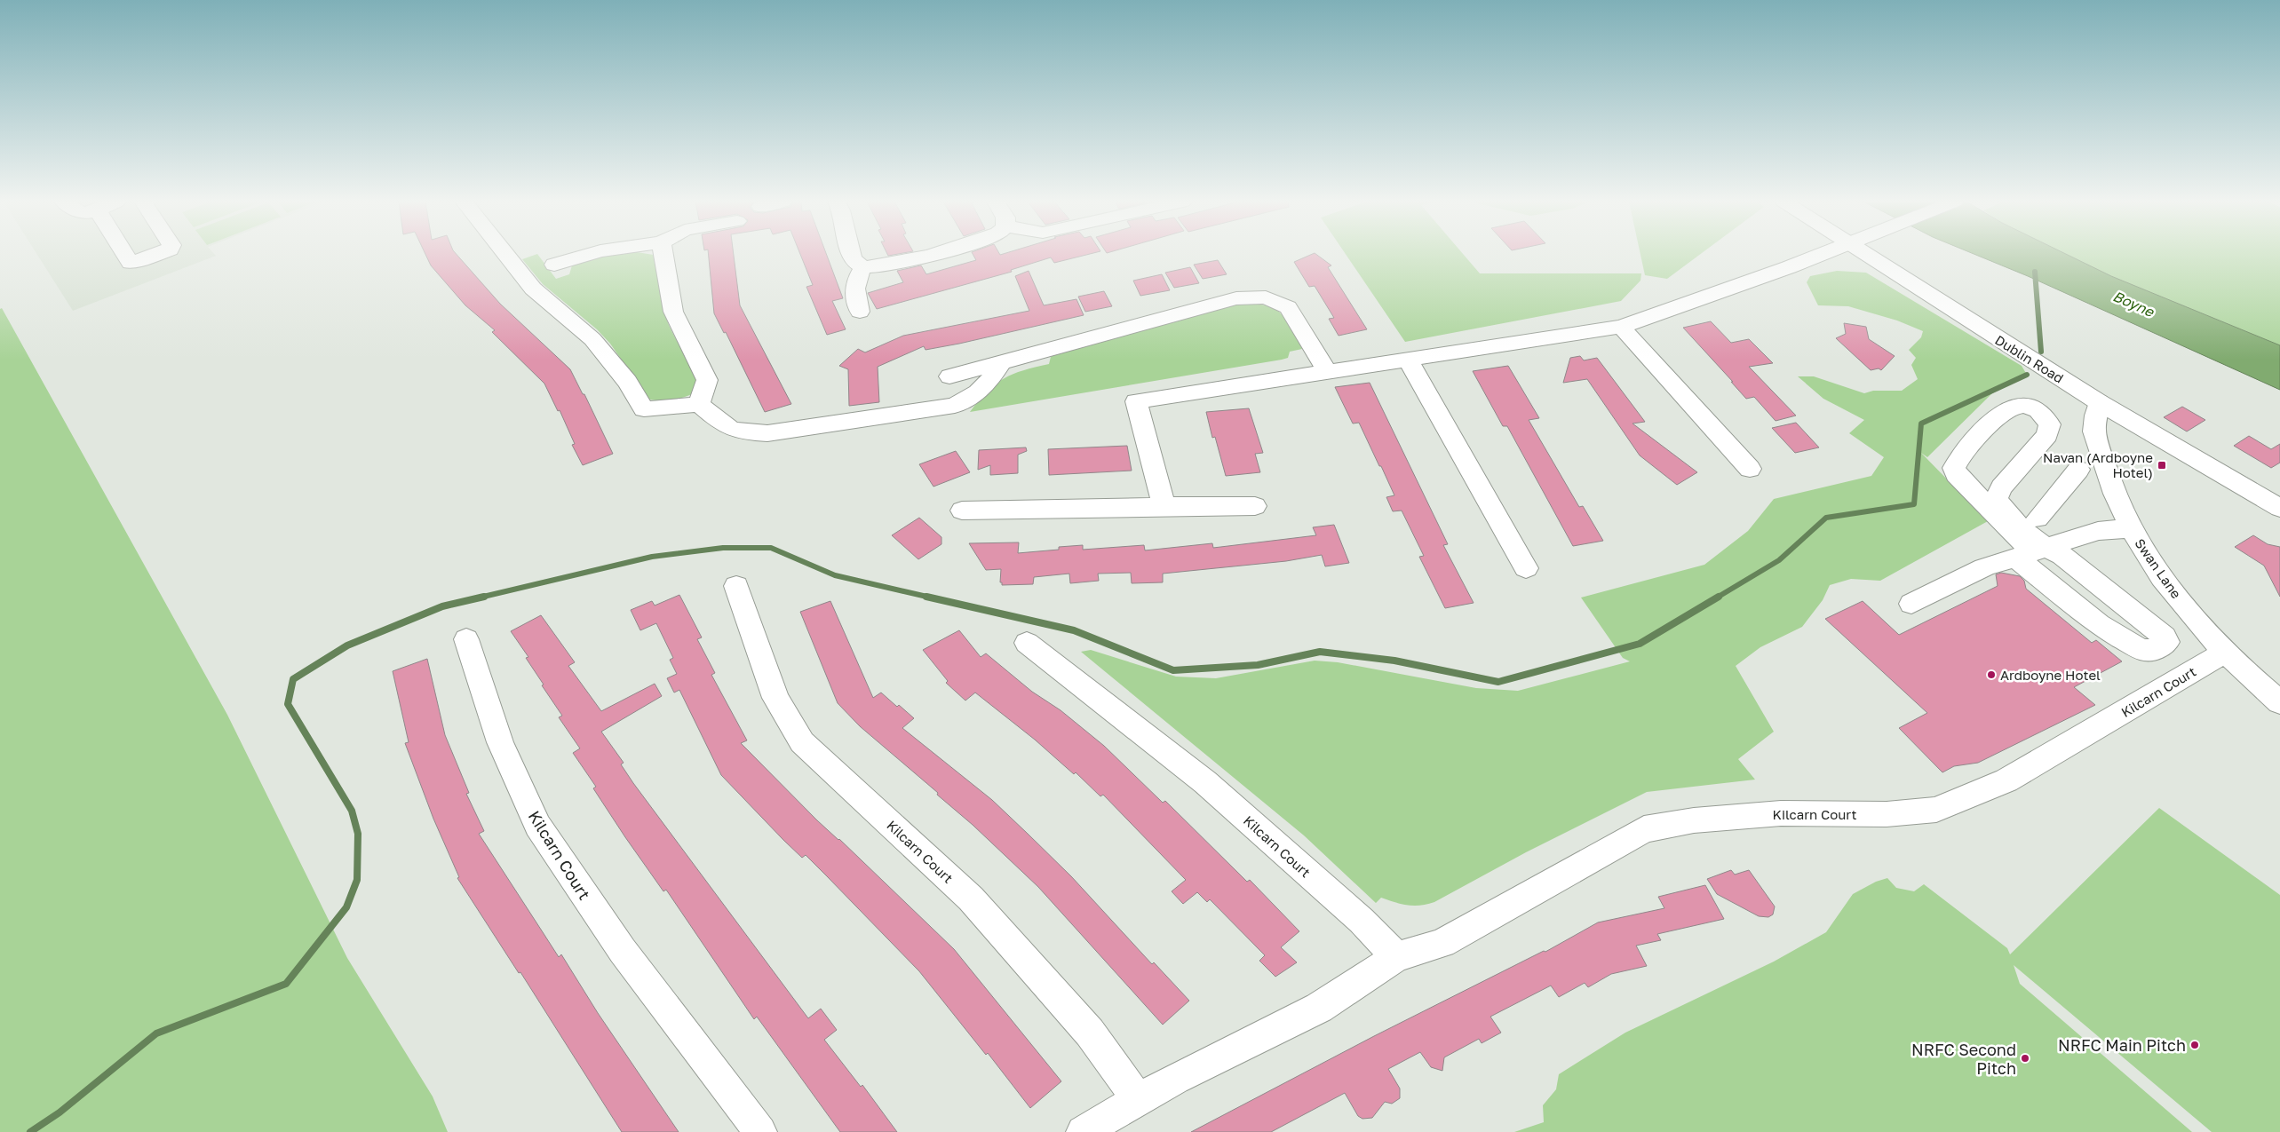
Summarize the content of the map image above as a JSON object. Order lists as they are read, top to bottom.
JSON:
{
  "streets": {
    "street": ["Dublin Road", "Swan Lane", "Kilcarn Court"]
  },
  "crossings": [
    ["Dublin Road", "Swan Lane"],
    ["Swan Lane", "Kilcarn Court"]
  ],
  "water": ["Boyne"],
  "places": {
    "transit": ["Navan (Ardboyne Hotel)"],
    "other": ["Ardboyne Hotel", "NRFC Main Pitch", "NRFC Second Pitch"]
  }
}
